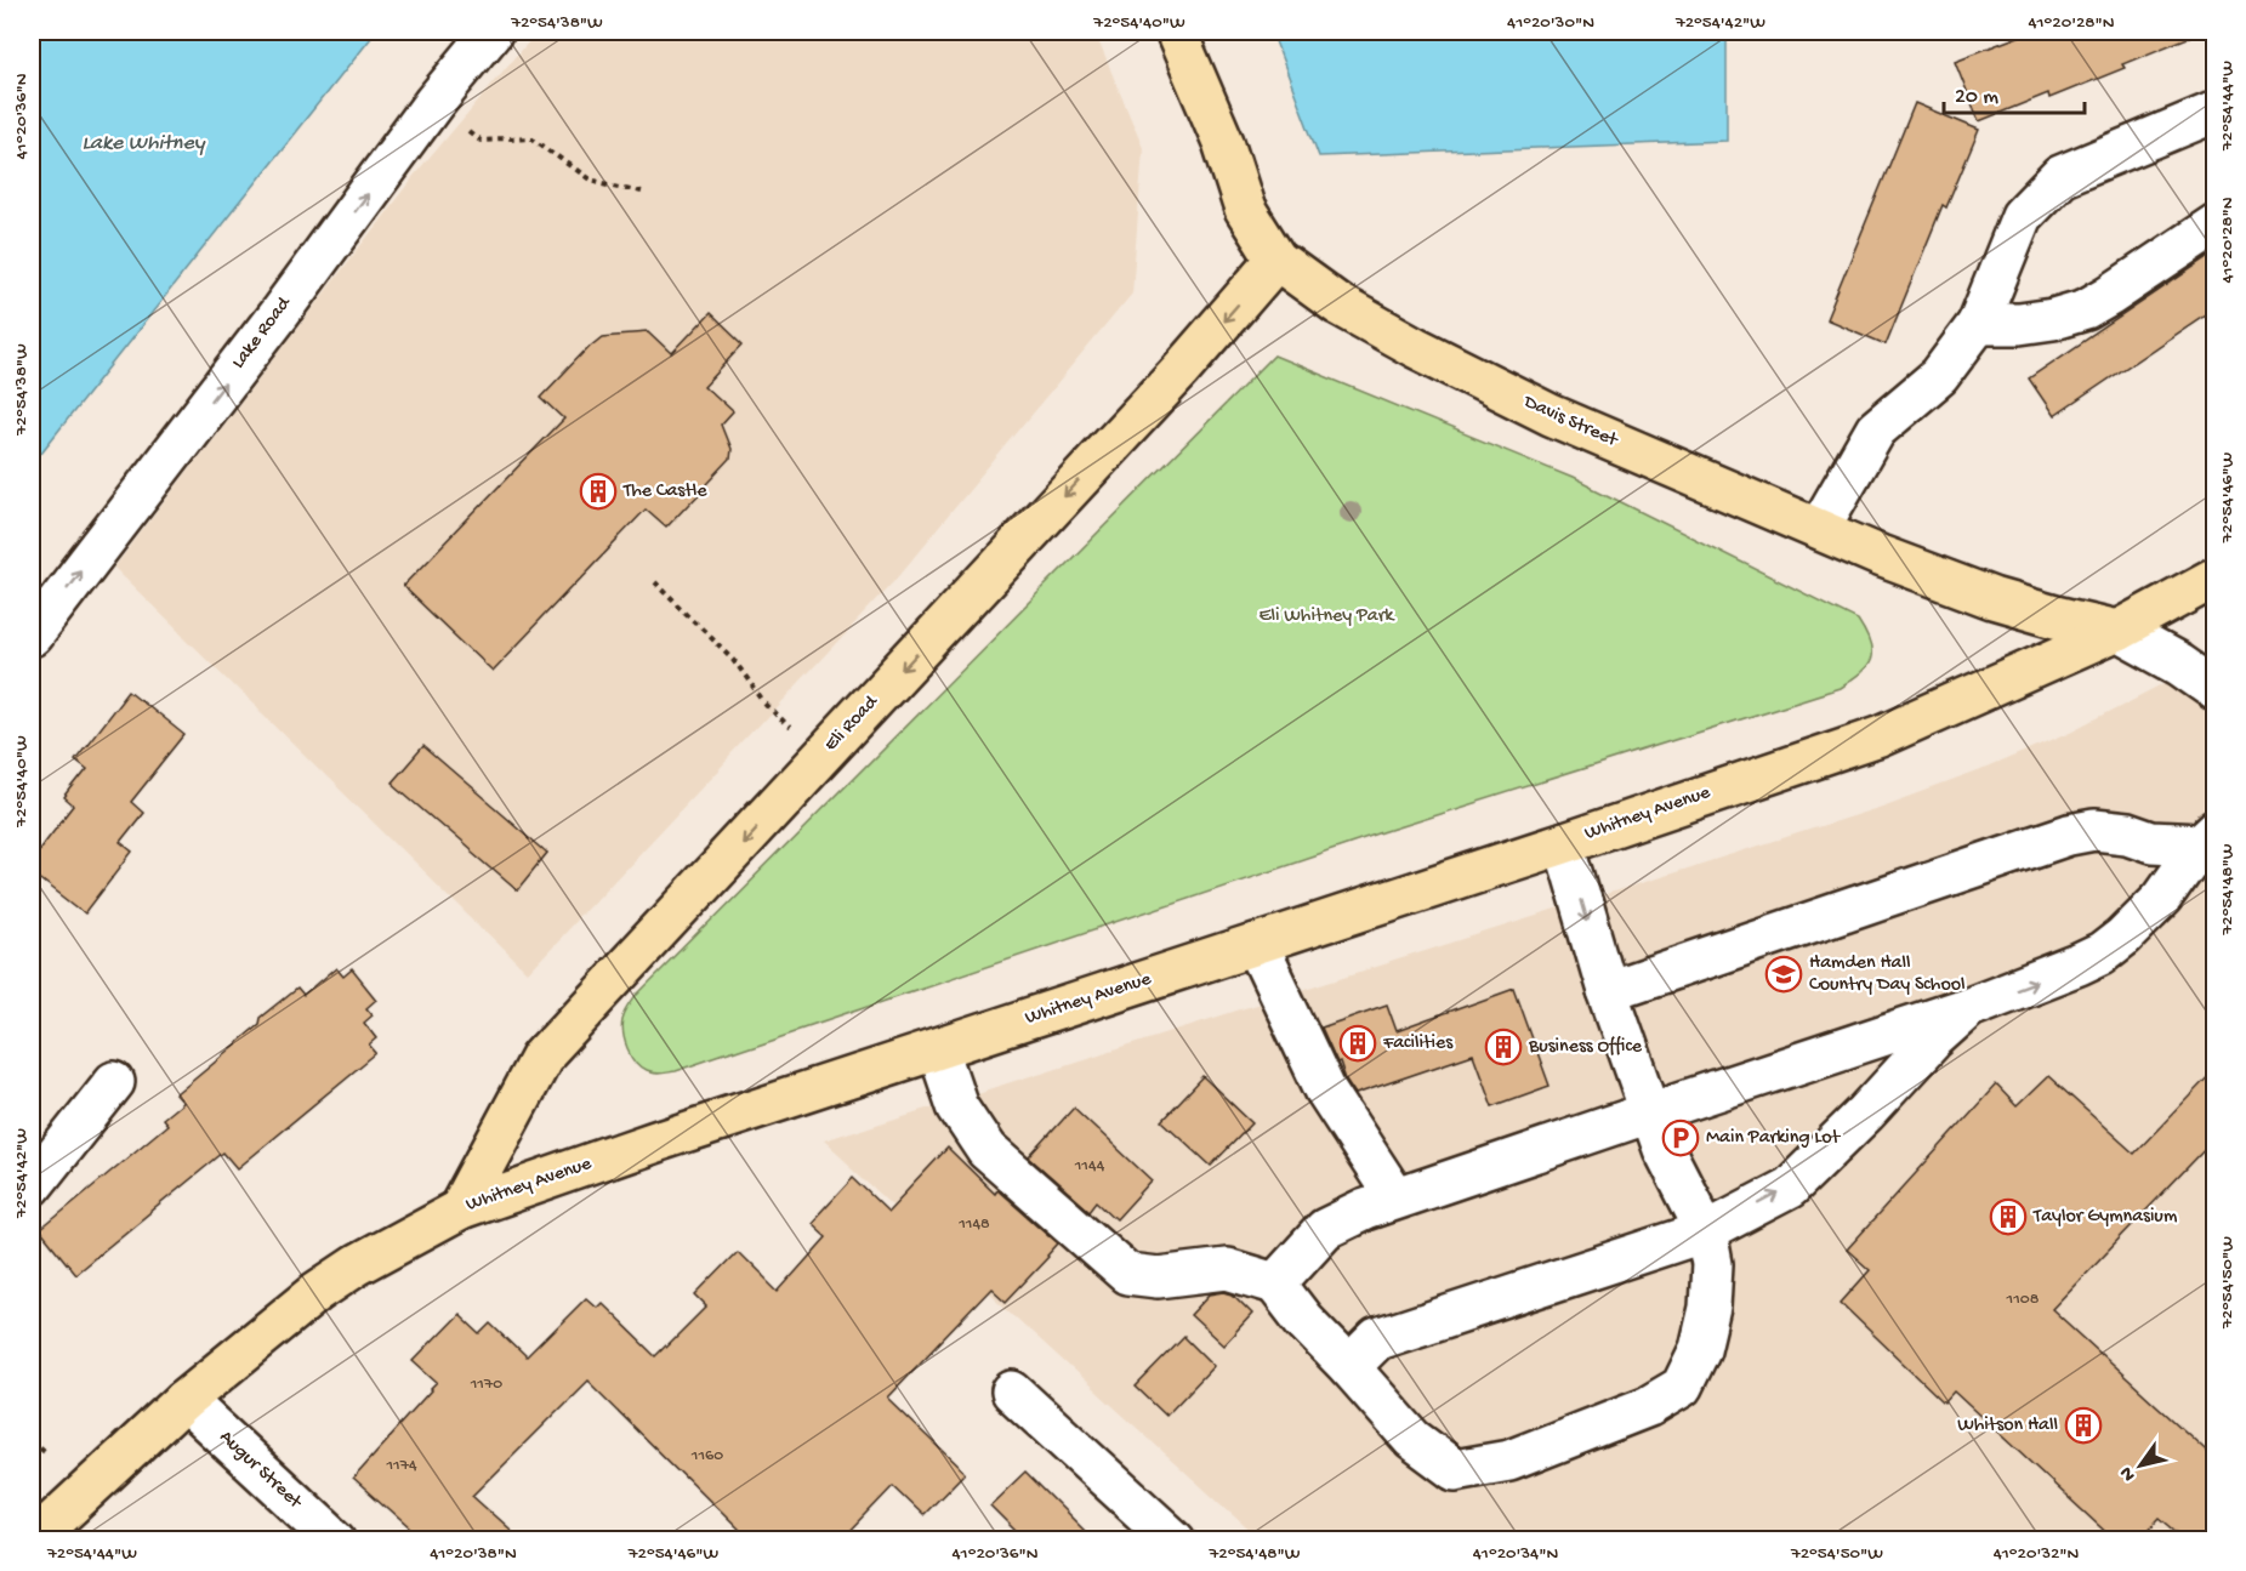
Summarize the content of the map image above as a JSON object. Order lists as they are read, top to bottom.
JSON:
{
  "streets": {
    "main road": ["Davis Street", "Eli Road", "Whitney Avenue"],
    "street": ["Lake Road", "Augur Street"]
  },
  "crossings": [
    ["Davis Street", "Eli Road"],
    ["Davis Street", "Whitney Avenue"],
    ["Eli Road", "Whitney Avenue"],
    ["Whitney Avenue", "Augur Street"]
  ],
  "one_way": ["Lake Road", "Eli Road"],
  "water": ["Lake Whitney"],
  "parks": ["Eli Whitney Park"],
  "places": {
    "building": [
      "The Castle",
      "Facilities",
      "Business Office",
      "Taylor Gymnasium",
      "Whitson Hall"
    ],
    "school or university": ["Hamden Hall Country Day School"],
    "parking": ["Main Parking Lot"]
  },
  "house_numbers": [
    "1144",
    "1148",
    "1108",
    "1170",
    "1160",
    "1174"
  ],
  "scale_bar": "20 m",
  "north": "bottom left",
  "coordinates": [
    "72°54'38\"W",
    "72°54'40\"W",
    "41°20'30\"N",
    "72°54'42\"W",
    "41°20'28\"N",
    "72°54'44\"W",
    "41°20'36\"N",
    "72°54'46\"W",
    "72°54'48\"W",
    "72°54'50\"W",
    "41°20'38\"N",
    "41°20'34\"N",
    "41°20'32\"N"
  ]
}
